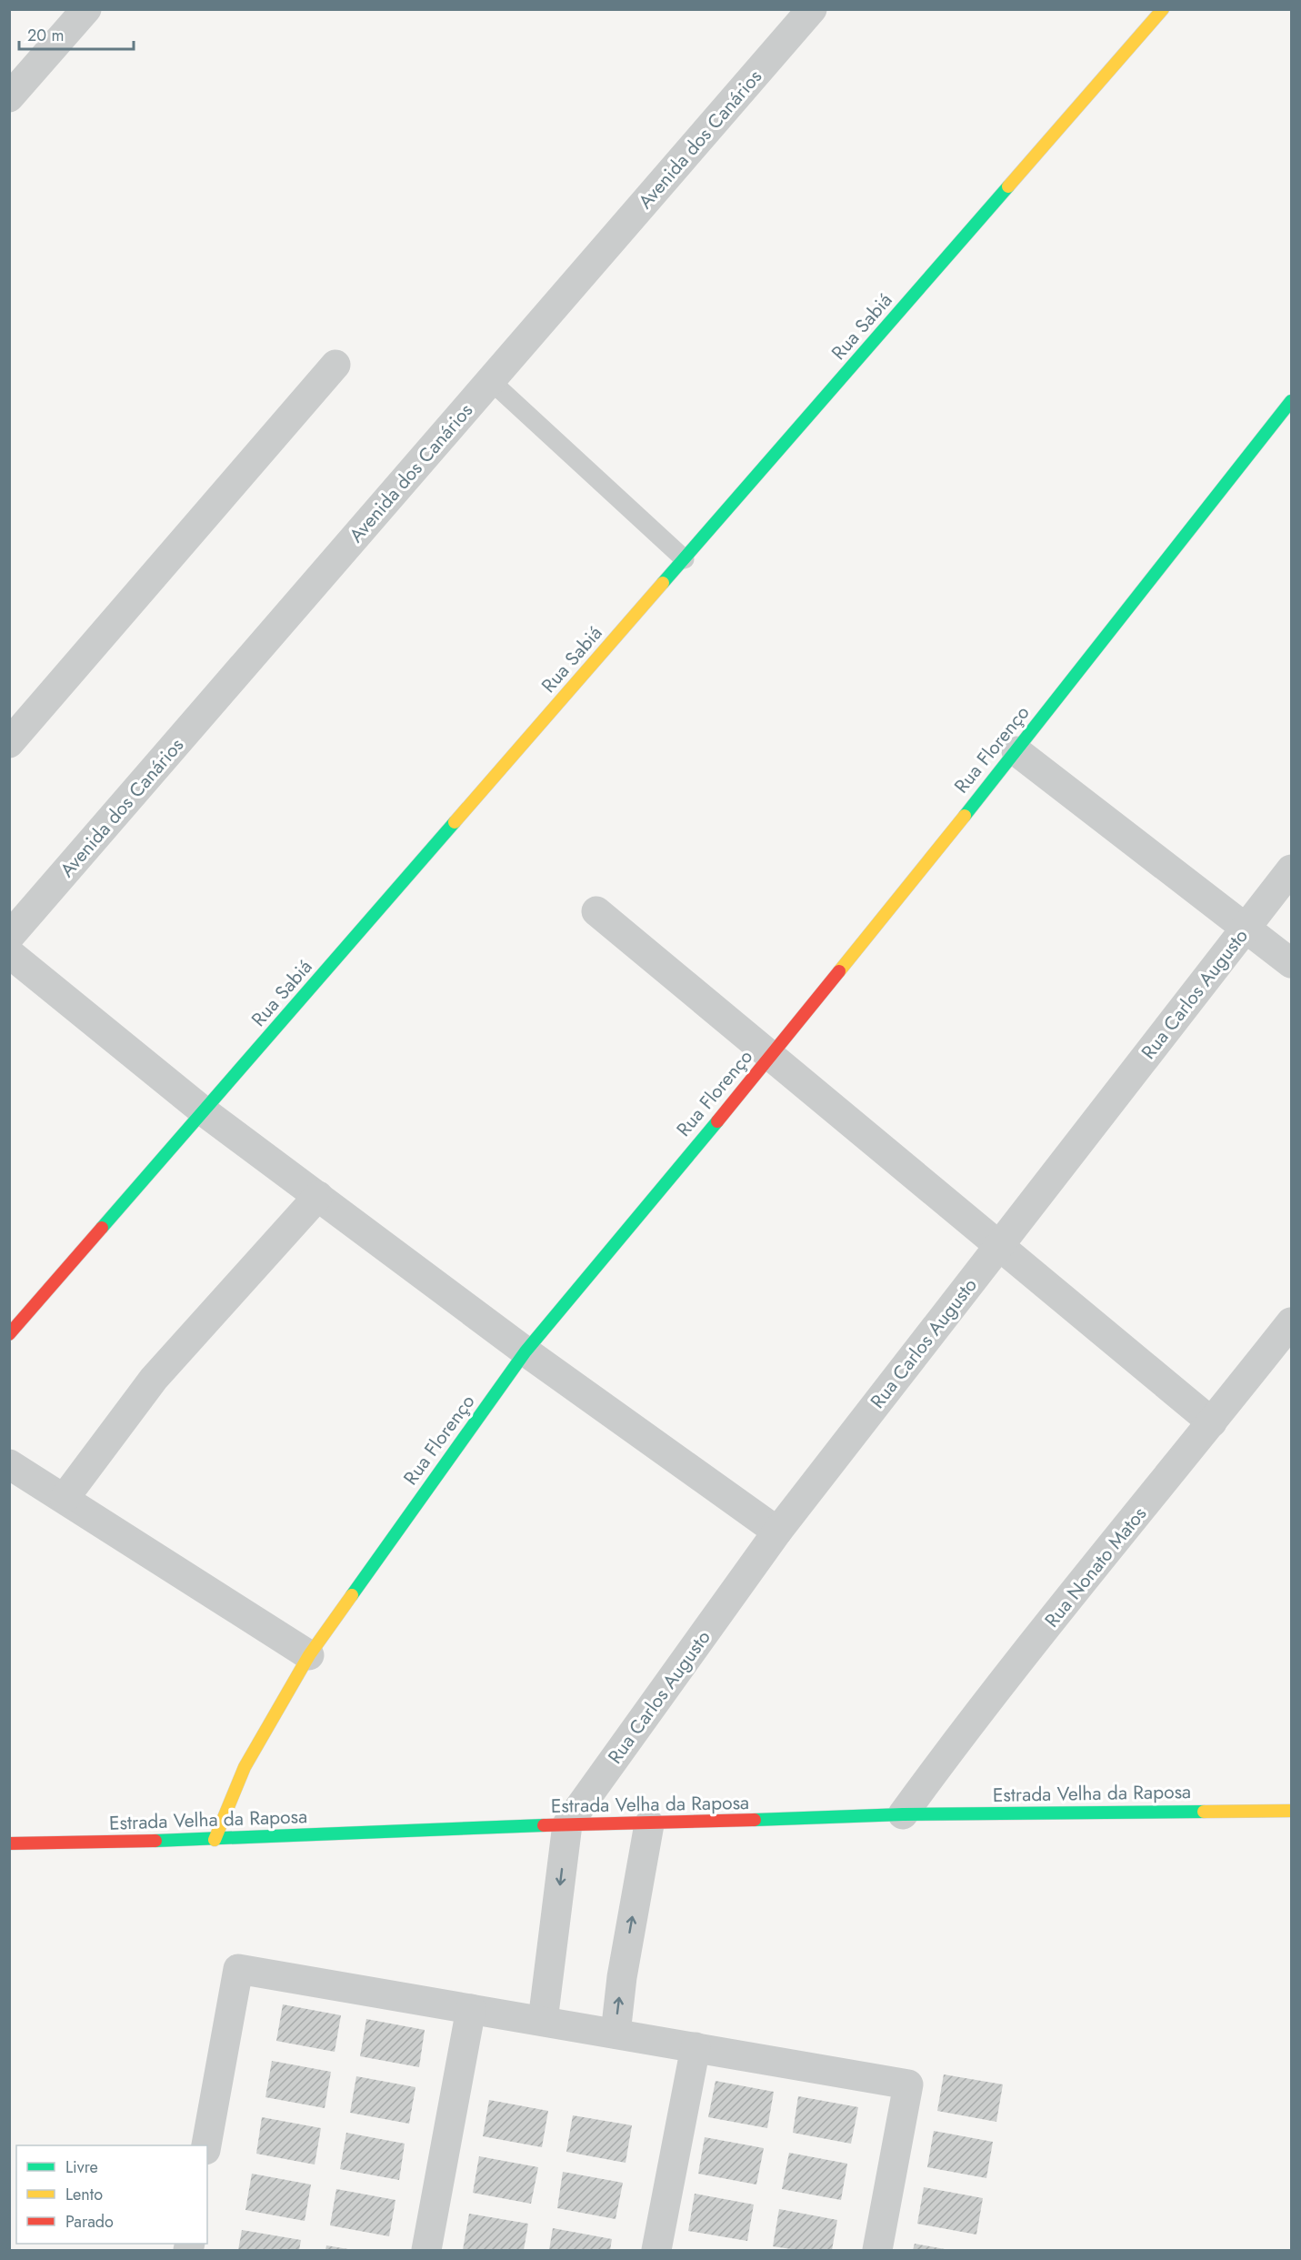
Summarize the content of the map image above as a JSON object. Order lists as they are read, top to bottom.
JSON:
{
  "streets": {
    "street": [
      "Avenida dos Canários",
      "Rua Sabiá",
      "Rua Florenço",
      "Rua Carlos Augusto",
      "Rua Nonato Matos",
      "Estrada Velha da Raposa"
    ]
  },
  "crossings": [
    ["Rua Florenço", "Estrada Velha da Raposa"],
    ["Rua Carlos Augusto", "Estrada Velha da Raposa"],
    ["Rua Nonato Matos", "Estrada Velha da Raposa"]
  ],
  "legend": ["Livre", "Lento", "Parado"],
  "scale_bar": "20 m"
}
